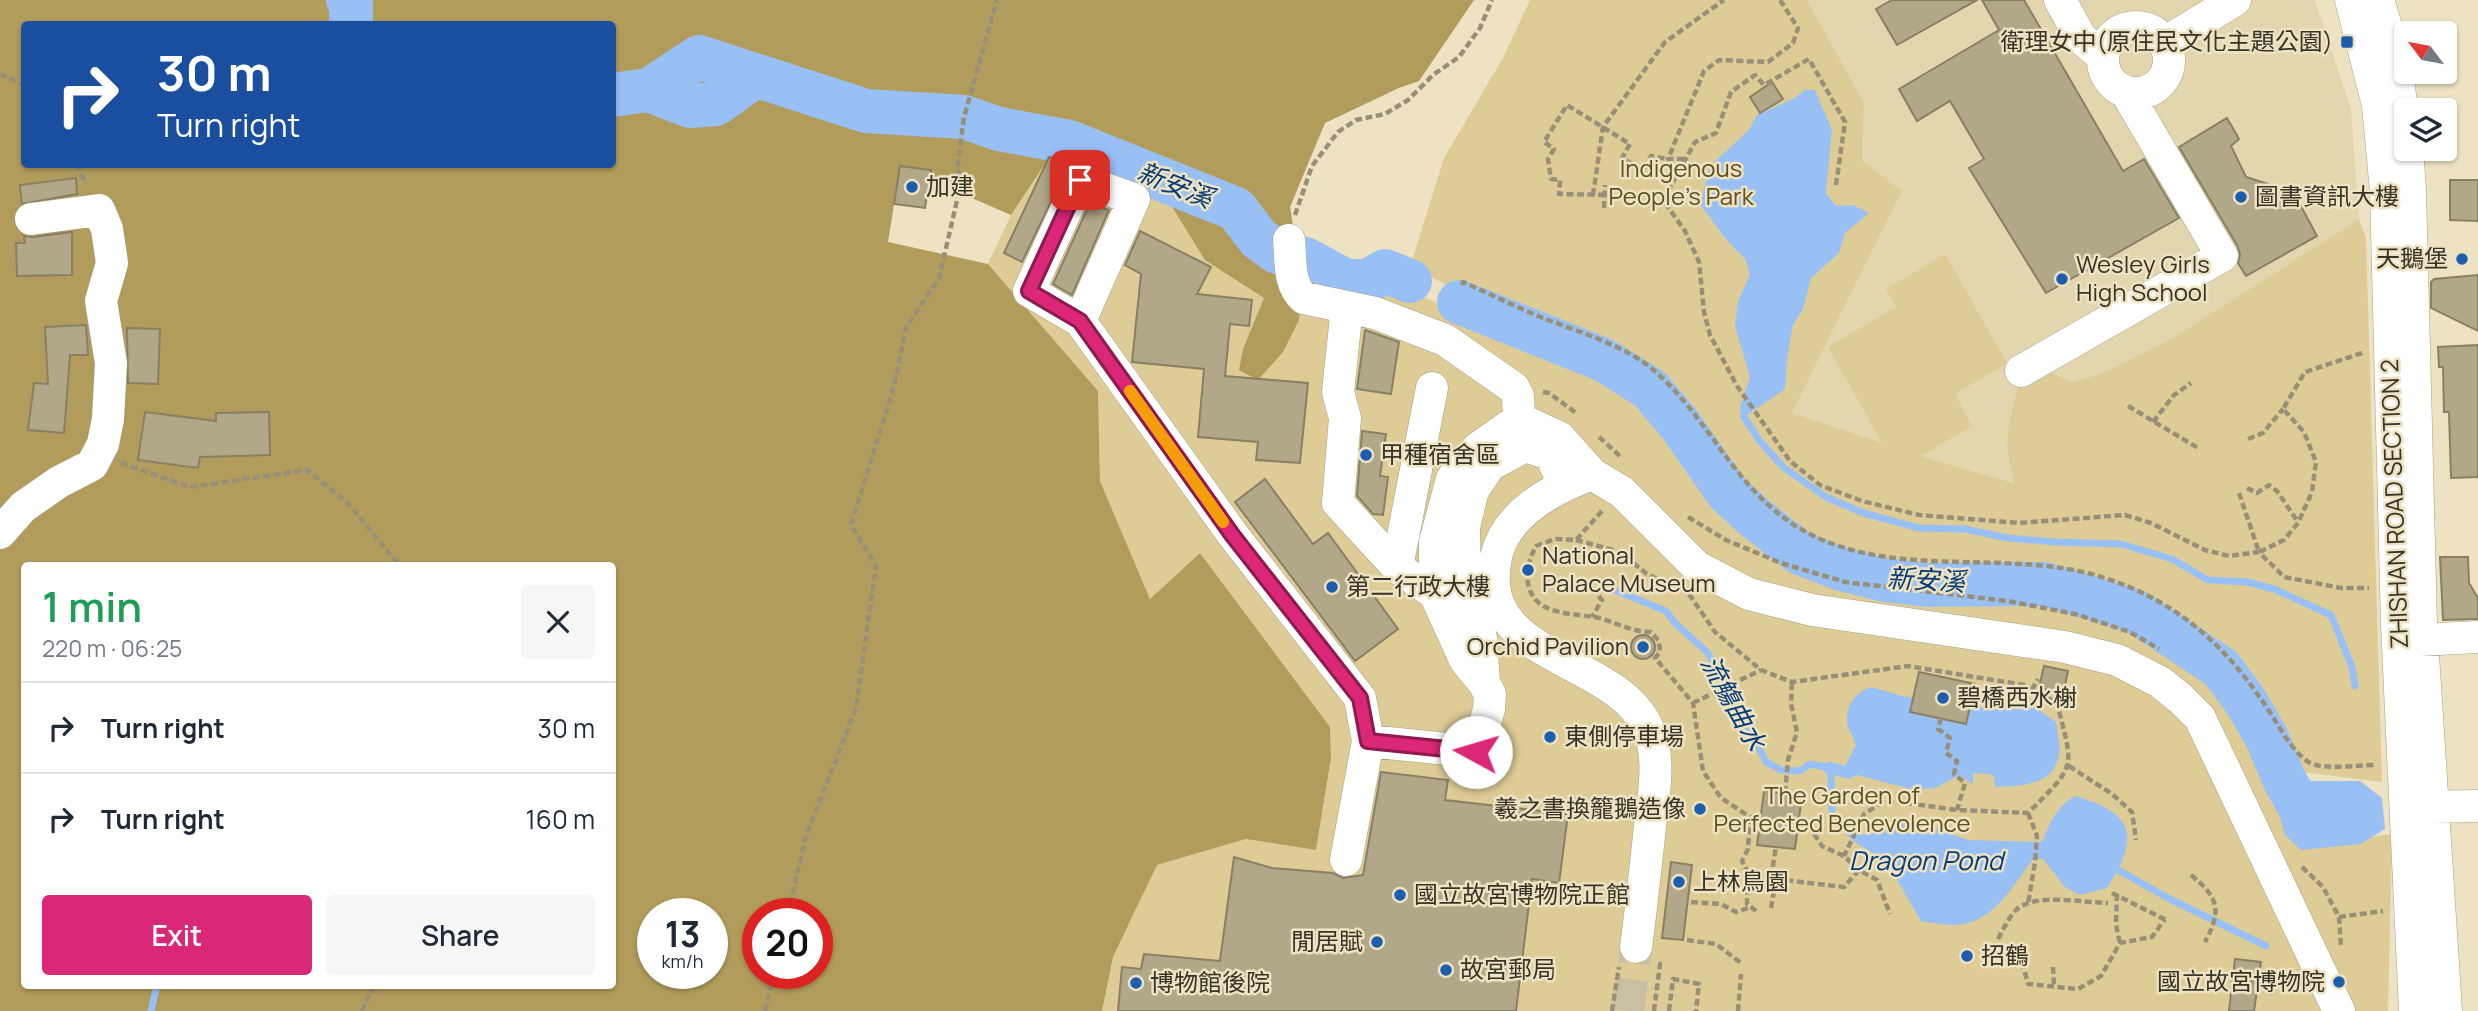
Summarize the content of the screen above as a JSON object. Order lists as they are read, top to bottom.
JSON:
{
  "streets": {
    "street": ["ZHISHAN ROAD SECTION 2"]
  },
  "water": ["新安溪", "流觴曲水", "Dragon Pond"],
  "parks": ["Indigenous People's Park", "The Garden of Perfected Benevolence"],
  "places": {
    "transit": ["衛理女中(原住民文化主題公園)"],
    "other": [
      "加建",
      "圖書資訊大樓",
      "天鵝堡",
      "Wesley Girls High School",
      "甲種宿舍區",
      "National Palace Museum",
      "第二行政大樓",
      "Orchid Pavilion",
      "碧橋西水榭",
      "東側停車場",
      "羲之書換籠鵝造像",
      "上林鳥園",
      "國立故宮博物院正館",
      "閒居賦",
      "招鶴",
      "故宮郵局",
      "國立故宮博物院",
      "博物館後院"
    ]
  },
  "north": "top left",
  "page": {
    "turn": ["30 m", "Turn right"],
    "heading": ["1 min", "220 m · 06:25"],
    "list": [
      {
        "name": "Turn right",
        "value": "30 m"
      },
      {
        "name": "Turn right",
        "value": "160 m"
      }
    ],
    "buttons": ["Exit", "Share"],
    "speed": "13 km/h",
    "limit": "20"
  }
}
